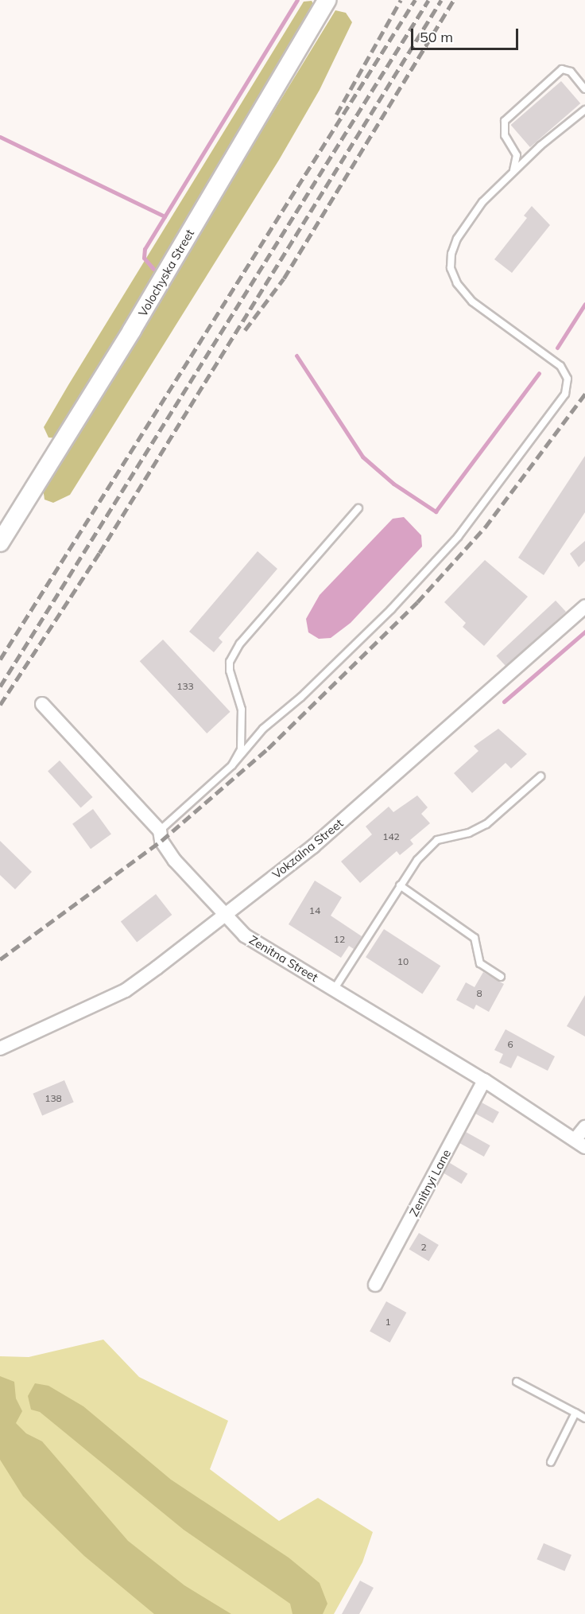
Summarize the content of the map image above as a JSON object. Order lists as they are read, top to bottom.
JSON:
{
  "streets": {
    "main road": ["Volochyska Street"],
    "street": ["Vokzalna Street", "Zenitna Street", "Zenitnyi Lane"]
  },
  "crossings": [
    ["Vokzalna Street", "Zenitna Street"],
    ["Zenitna Street", "Zenitnyi Lane"]
  ],
  "house_numbers": [
    "133",
    "142",
    "14",
    "12",
    "10",
    "8",
    "6",
    "138",
    "2",
    "1"
  ],
  "scale_bar": "50 m"
}
